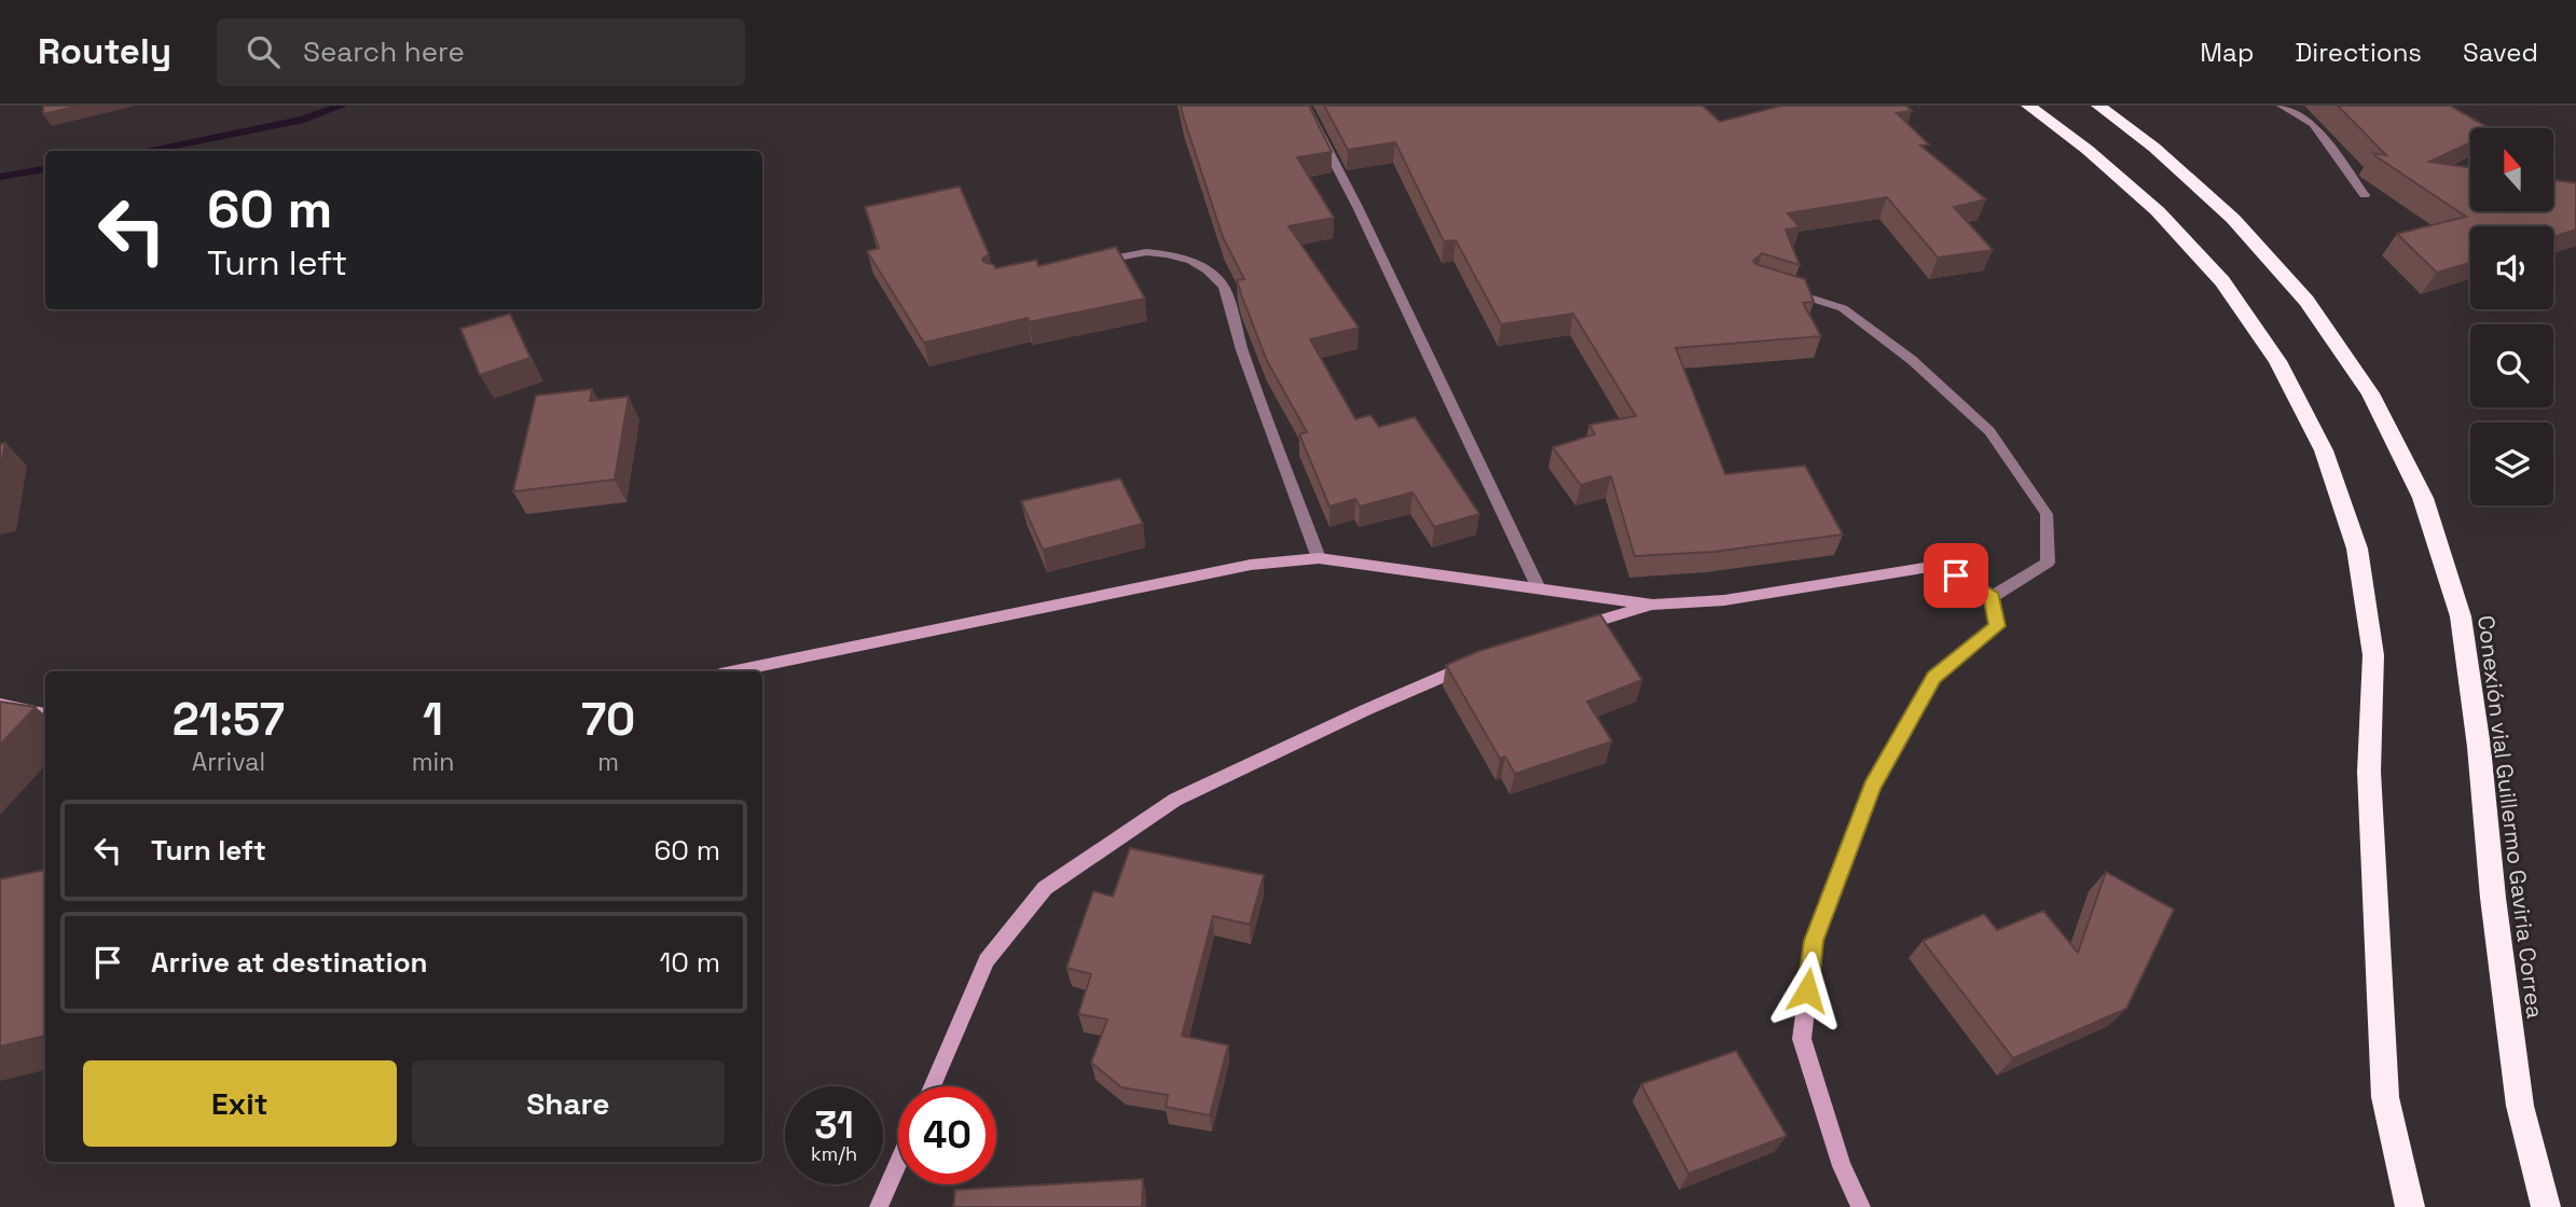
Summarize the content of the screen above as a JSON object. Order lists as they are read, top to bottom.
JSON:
{
  "streets": {
    "highway": ["Conexión vial Guillermo Gaviria Correa"]
  },
  "north": "top",
  "page": {
    "header": "Routely",
    "search": "Search here",
    "nav": ["Map", "Directions", "Saved"],
    "turn": ["60 m", "Turn left"],
    "eta": [
      "21:57",
      "Arrival",
      "1",
      "min",
      "70",
      "m"
    ],
    "list": [
      {
        "name": "Turn left",
        "value": "60 m"
      },
      {
        "name": "Arrive at destination",
        "value": "10 m"
      }
    ],
    "buttons": ["Exit", "Share"],
    "speed": "31 km/h",
    "limit": "40"
  }
}
